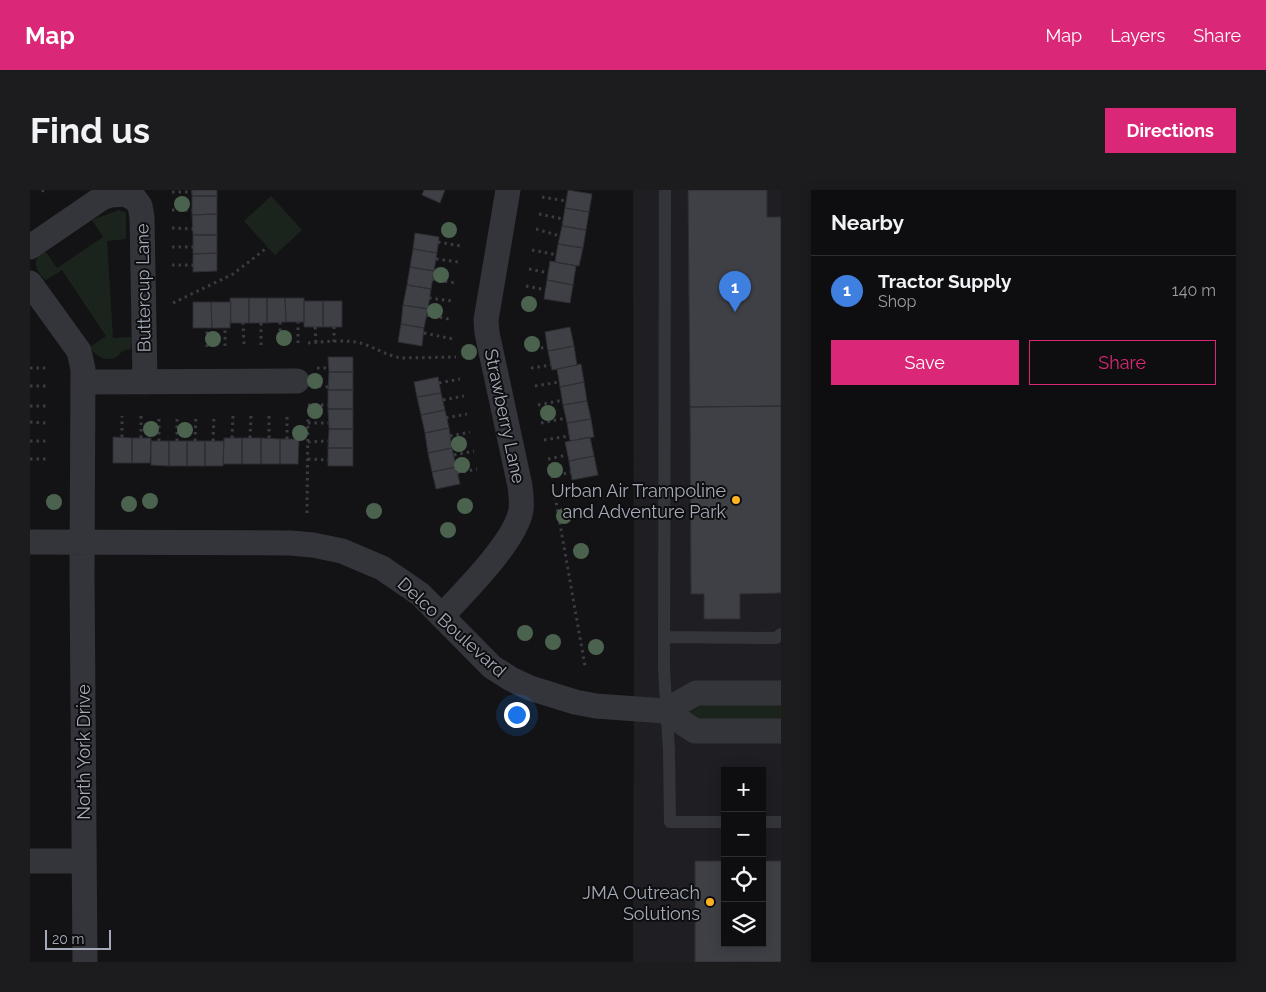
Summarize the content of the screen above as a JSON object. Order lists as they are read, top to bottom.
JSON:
{
  "streets": {
    "street": [
      "Buttercup Lane",
      "Strawberry Lane",
      "Delco Boulevard",
      "North York Drive"
    ]
  },
  "crossings": [
    ["Strawberry Lane", "Delco Boulevard"],
    ["Delco Boulevard", "North York Drive"]
  ],
  "places": ["Urban Air Trampoline and Adventure Park", "JMA Outreach Solutions"],
  "scale_bar": "20 m",
  "page": {
    "header": "Map",
    "nav": ["Map", "Layers", "Share"],
    "buttons": [
      "Directions",
      ["Save", "Share"]
    ],
    "title": "Find us",
    "heading": "Nearby",
    "list": [
      {
        "mark": "1",
        "name": "Tractor Supply",
        "note": "Shop",
        "value": "140 m"
      }
    ],
    "pins": "1",
    "map_buttons": ["+", "−"],
    "scale": "20 m"
  }
}
